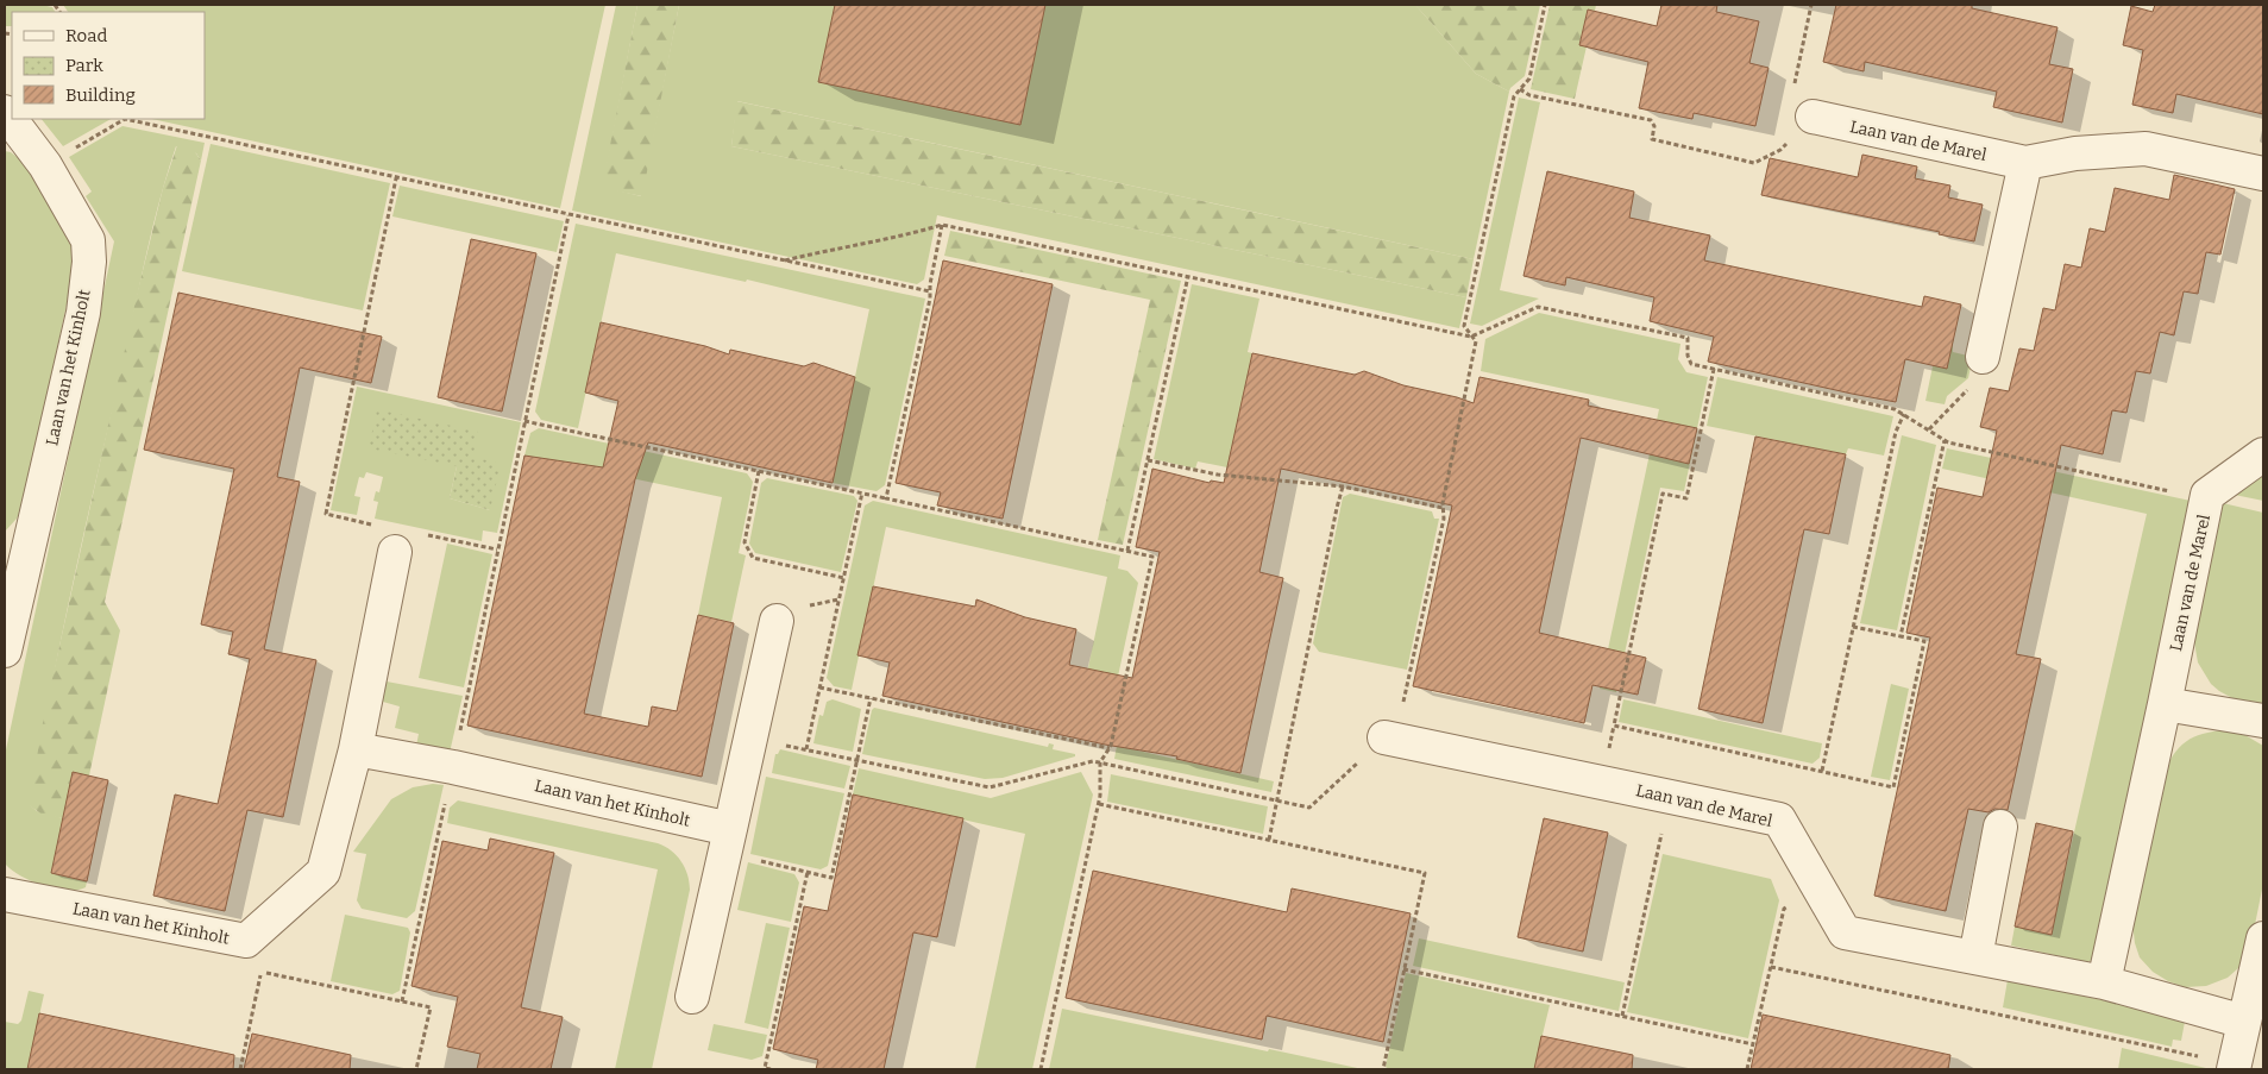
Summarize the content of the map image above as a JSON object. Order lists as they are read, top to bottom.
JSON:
{
  "streets": {
    "street": ["Laan van de Marel", "Laan van het Kinholt"]
  },
  "legend": ["Road", "Park", "Building"]
}
